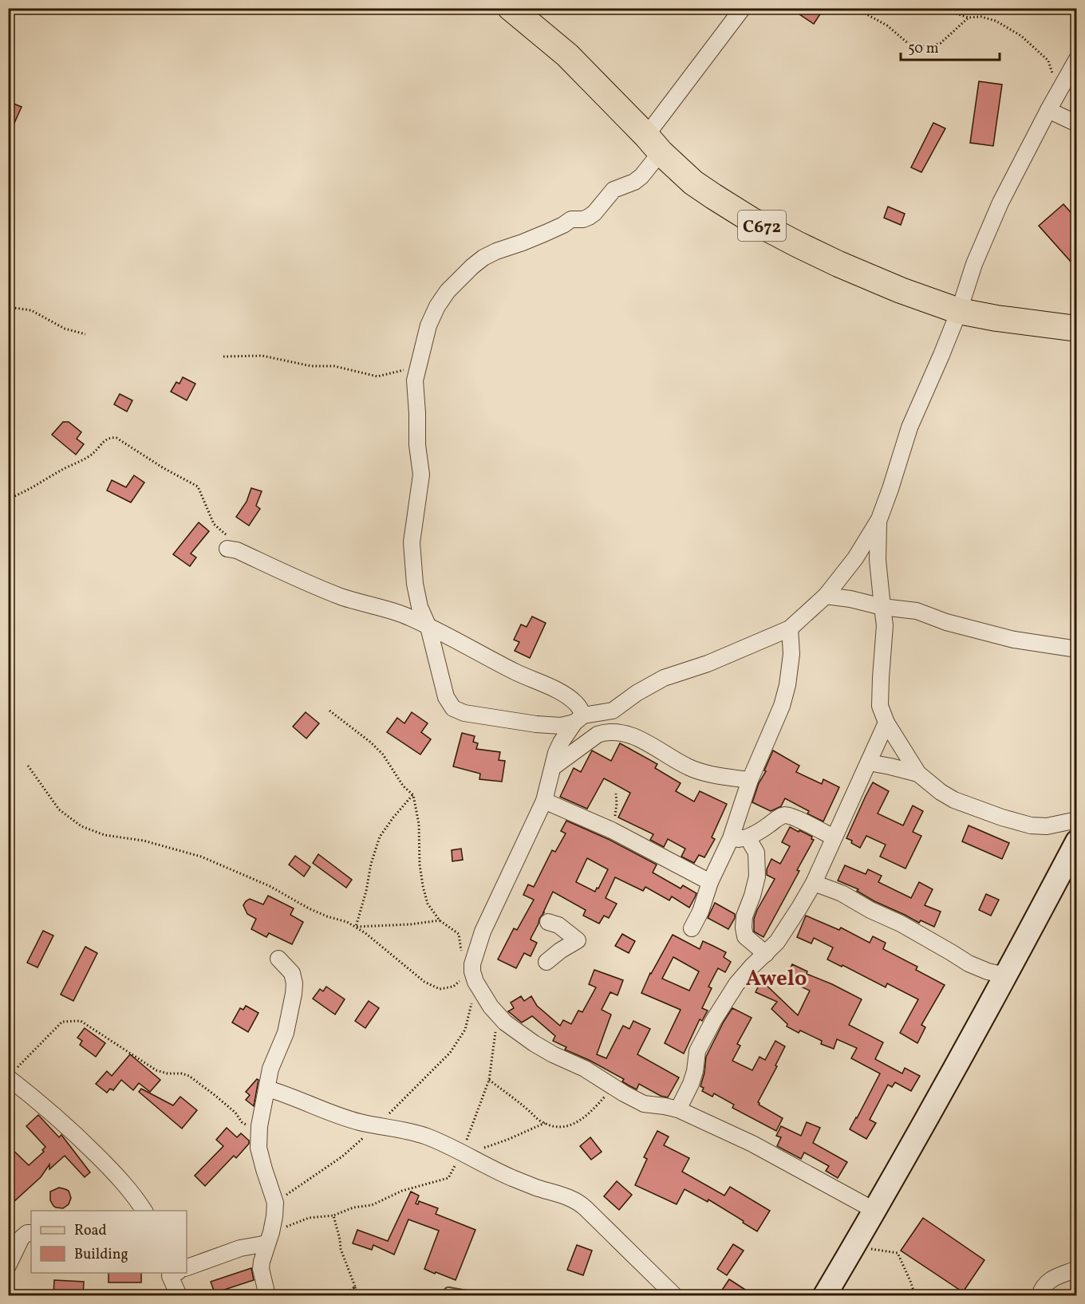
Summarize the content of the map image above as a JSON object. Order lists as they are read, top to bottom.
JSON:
{
  "streets": {
    "main road": ["C672"]
  },
  "districts": ["Awelo"],
  "legend": ["Road", "Building"],
  "scale_bar": "50 m"
}
